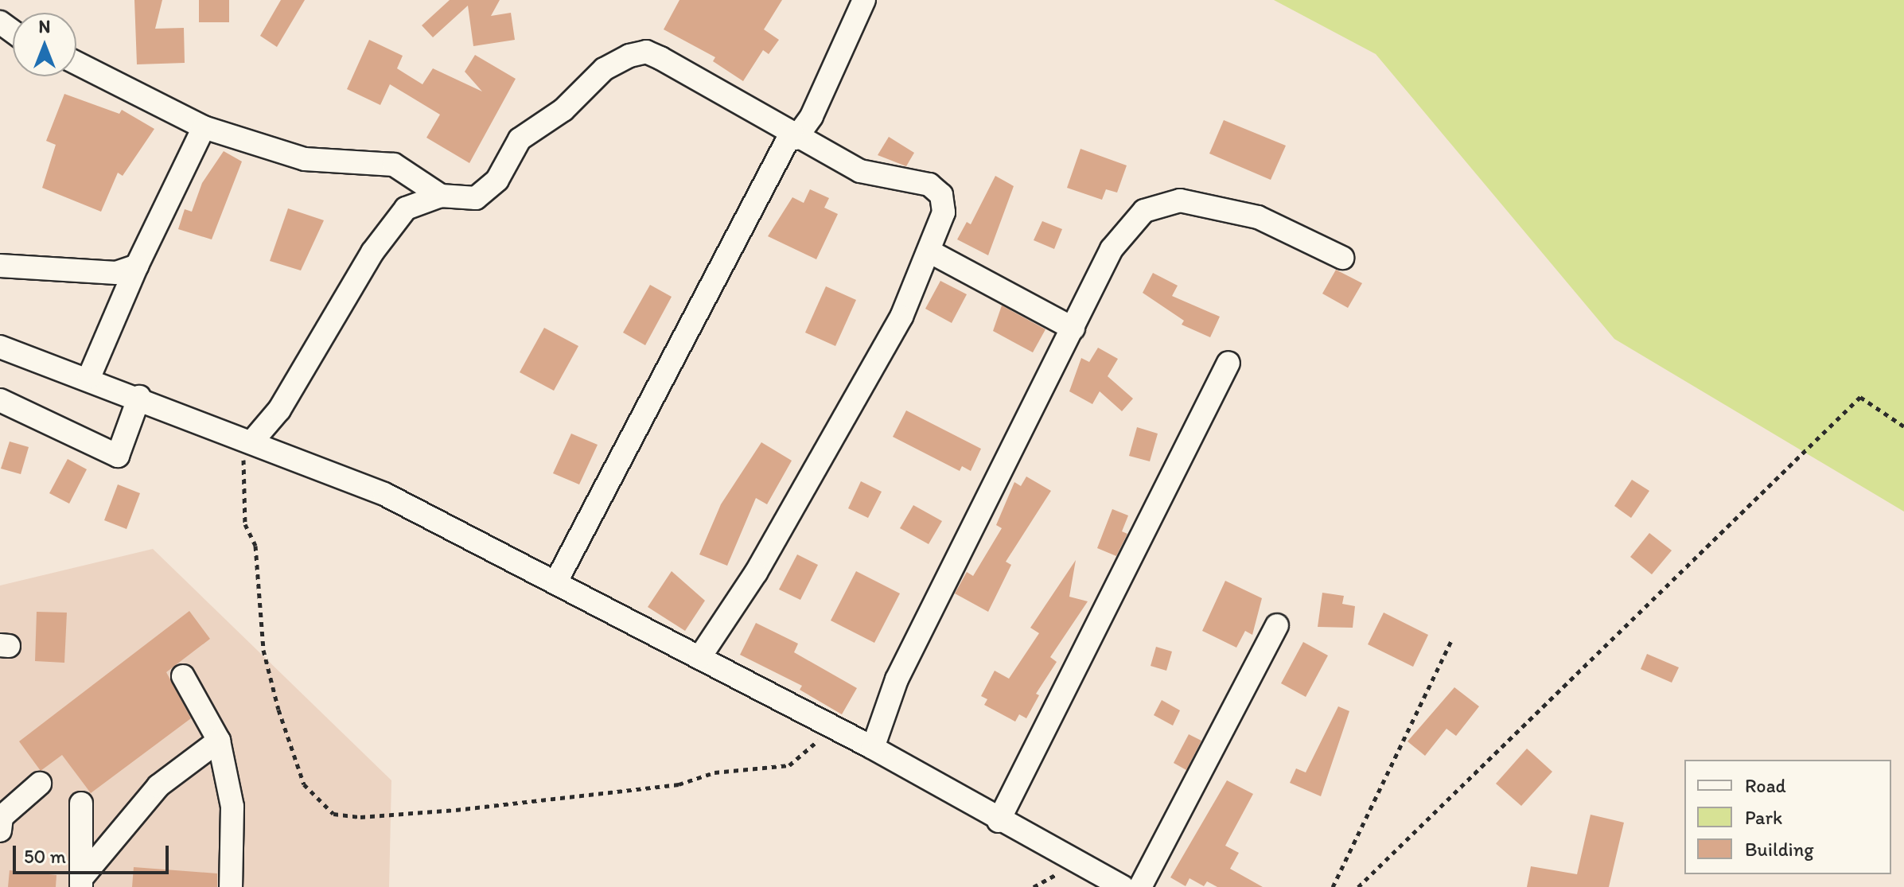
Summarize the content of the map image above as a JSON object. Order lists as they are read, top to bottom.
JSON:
{
  "legend": ["Road", "Park", "Building"],
  "scale_bar": "50 m",
  "north": "top"
}
